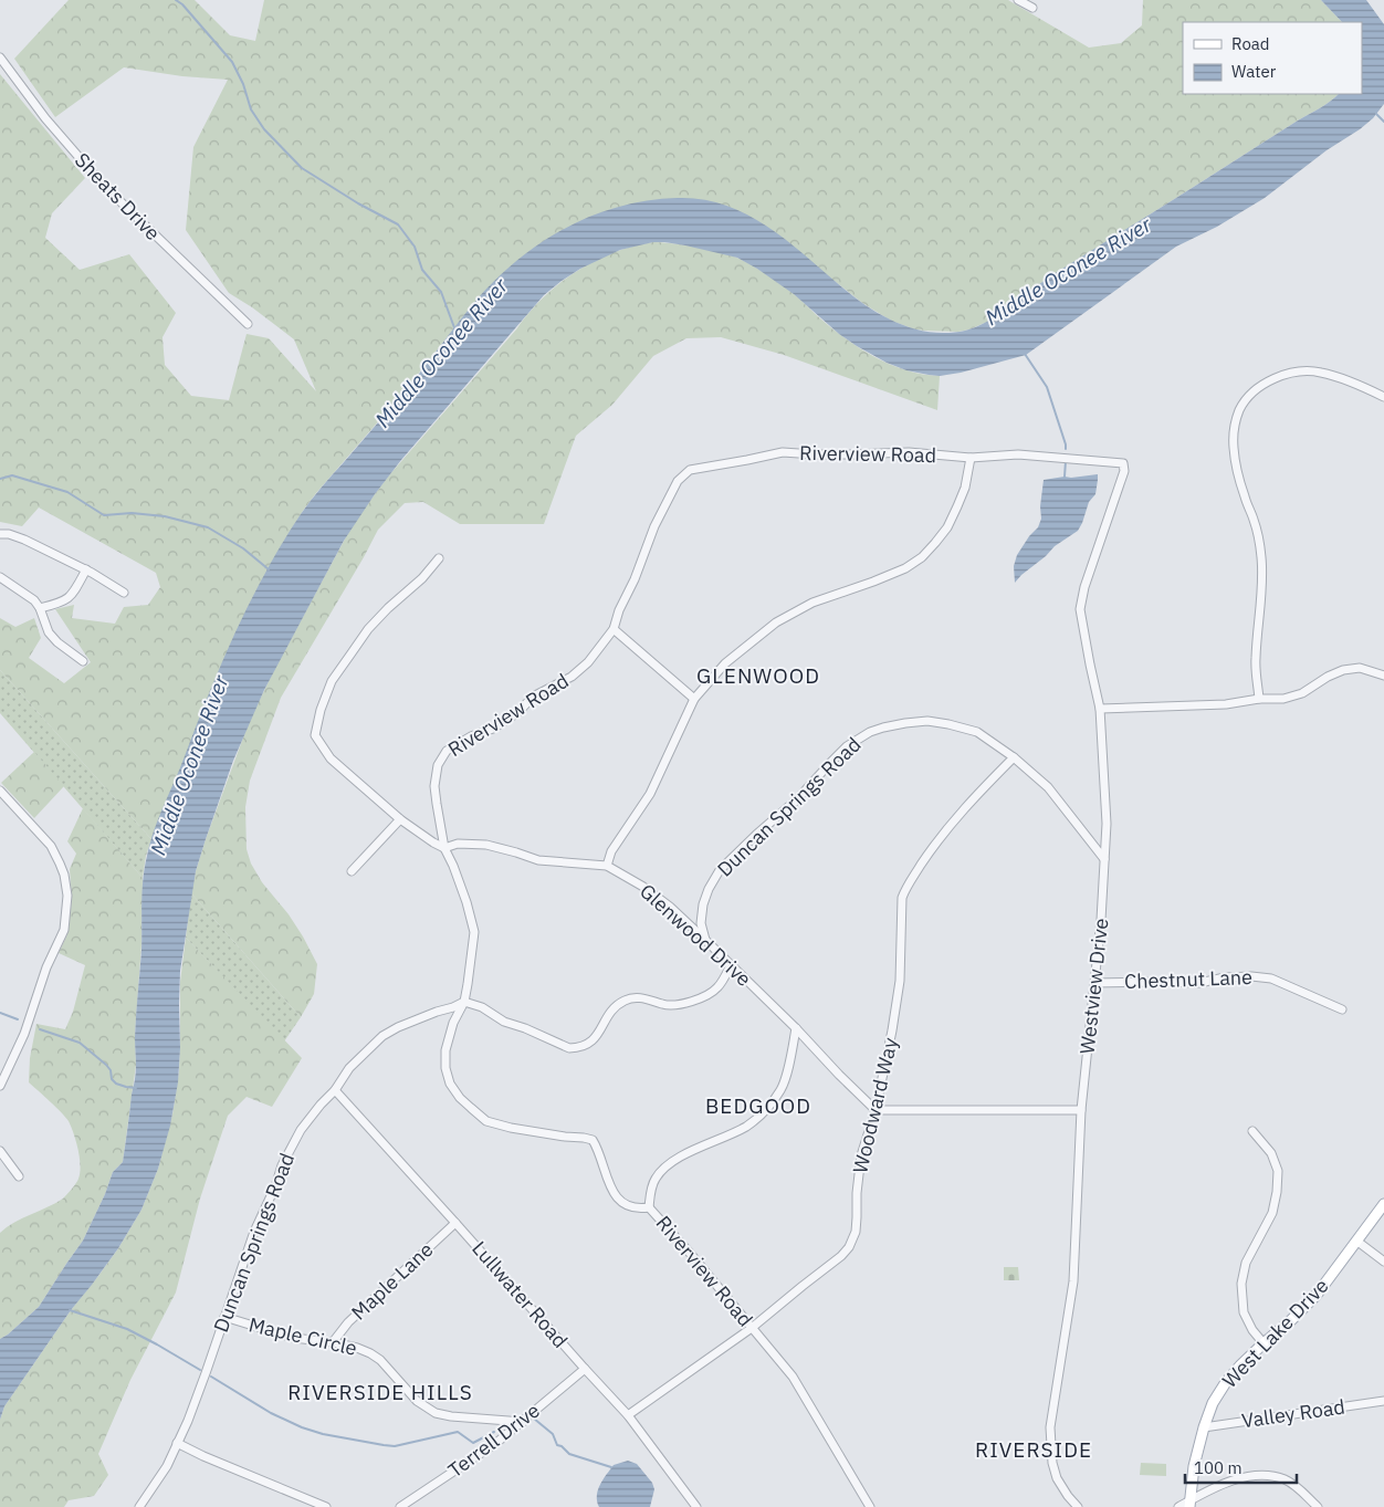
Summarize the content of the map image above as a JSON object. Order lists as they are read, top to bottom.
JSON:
{
  "streets": {
    "main road": ["West Lake Drive"],
    "street": [
      "Sheats Drive",
      "Riverview Road",
      "Duncan Springs Road",
      "Glenwood Drive",
      "Chestnut Lane",
      "Westview Drive",
      "Woodward Way",
      "Maple Lane",
      "Lullwater Road",
      "Maple Circle",
      "Valley Road",
      "Terrell Drive"
    ]
  },
  "crossings": [
    ["Riverview Road", "Duncan Springs Road"],
    ["Riverview Road", "Westview Drive"],
    ["Riverview Road", "Woodward Way"],
    ["Duncan Springs Road", "Glenwood Drive"],
    ["Duncan Springs Road", "Westview Drive"],
    ["Duncan Springs Road", "Woodward Way"],
    ["Duncan Springs Road", "Lullwater Road"],
    ["Duncan Springs Road", "Maple Circle"],
    ["Glenwood Drive", "Woodward Way"],
    ["Chestnut Lane", "Westview Drive"],
    ["Woodward Way", "Lullwater Road"],
    ["Maple Lane", "Lullwater Road"],
    ["Maple Lane", "Maple Circle"],
    ["Lullwater Road", "Terrell Drive"],
    ["West Lake Drive", "Valley Road"],
    ["Maple Circle", "Terrell Drive"]
  ],
  "districts": [
    "GLENWOOD",
    "BEDGOOD",
    "RIVERSIDE HILLS",
    "RIVERSIDE"
  ],
  "water": ["Middle Oconee River"],
  "legend": ["Road", "Water"],
  "scale_bar": "100 m"
}
